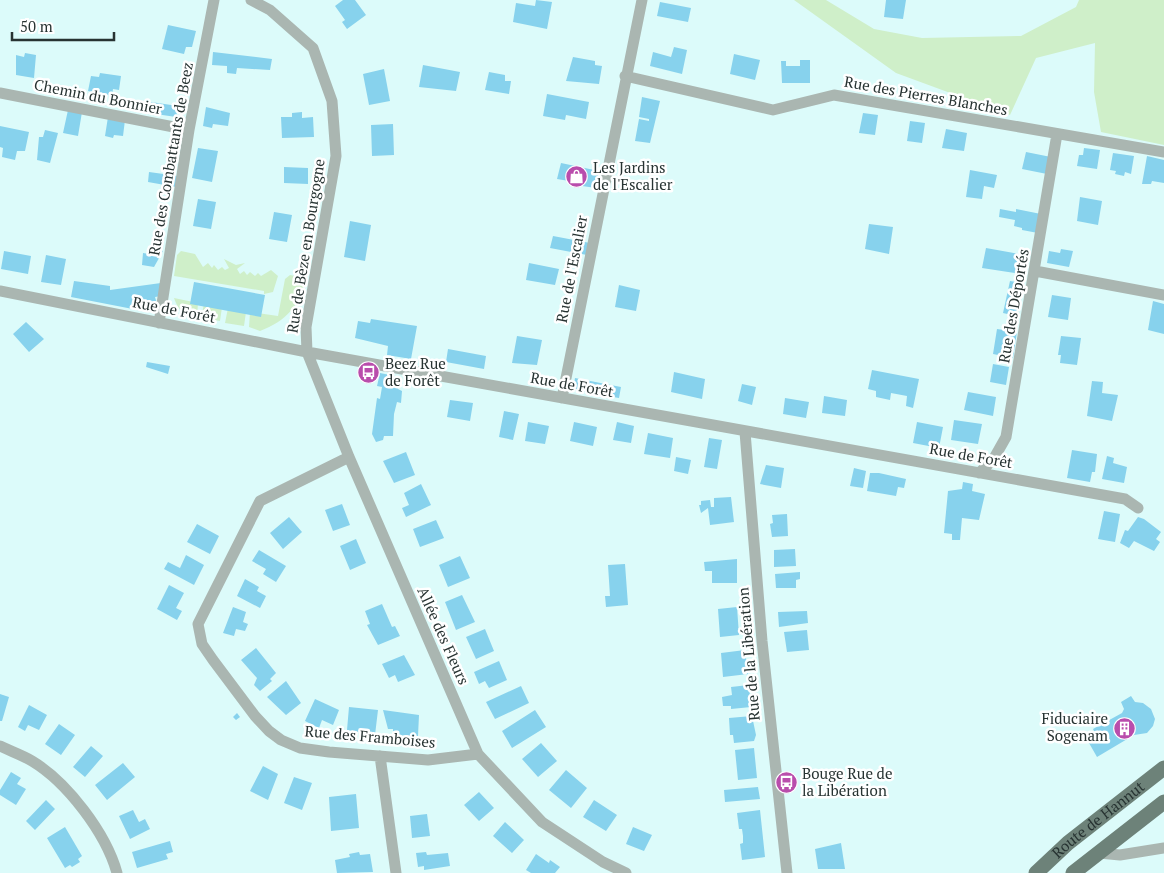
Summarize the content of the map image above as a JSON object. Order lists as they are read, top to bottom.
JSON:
{
  "streets": {
    "main road": ["Route de Hannut"],
    "street": [
      "Rue des Pierres Blanches",
      "Chemin du Bonnier",
      "Rue des Combattants de Beez",
      "Rue de Bèze en Bourgogne",
      "Rue de l'Escalier",
      "Rue des Déportés",
      "Rue de Forêt",
      "Allée des Fleurs",
      "Rue de la Libération",
      "Rue des Framboises"
    ]
  },
  "crossings": [
    ["Rue des Pierres Blanches", "Rue de l'Escalier"],
    ["Rue des Pierres Blanches", "Rue des Déportés"],
    ["Chemin du Bonnier", "Rue des Combattants de Beez"],
    ["Rue des Combattants de Beez", "Rue de Forêt"],
    ["Rue de Bèze en Bourgogne", "Rue de Forêt"],
    ["Rue de Bèze en Bourgogne", "Allée des Fleurs"],
    ["Rue de l'Escalier", "Rue de Forêt"],
    ["Rue des Déportés", "Rue de Forêt"],
    ["Rue de Forêt", "Allée des Fleurs"],
    ["Rue de Forêt", "Rue de la Libération"],
    ["Allée des Fleurs", "Rue des Framboises"]
  ],
  "places": {
    "shop": ["Les Jardins de l'Escalier"],
    "bus stop": ["Beez Rue de Forêt", "Bouge Rue de la Libération"],
    "building": ["Fiduciaire Sogenam"]
  },
  "scale_bar": "50 m"
}
